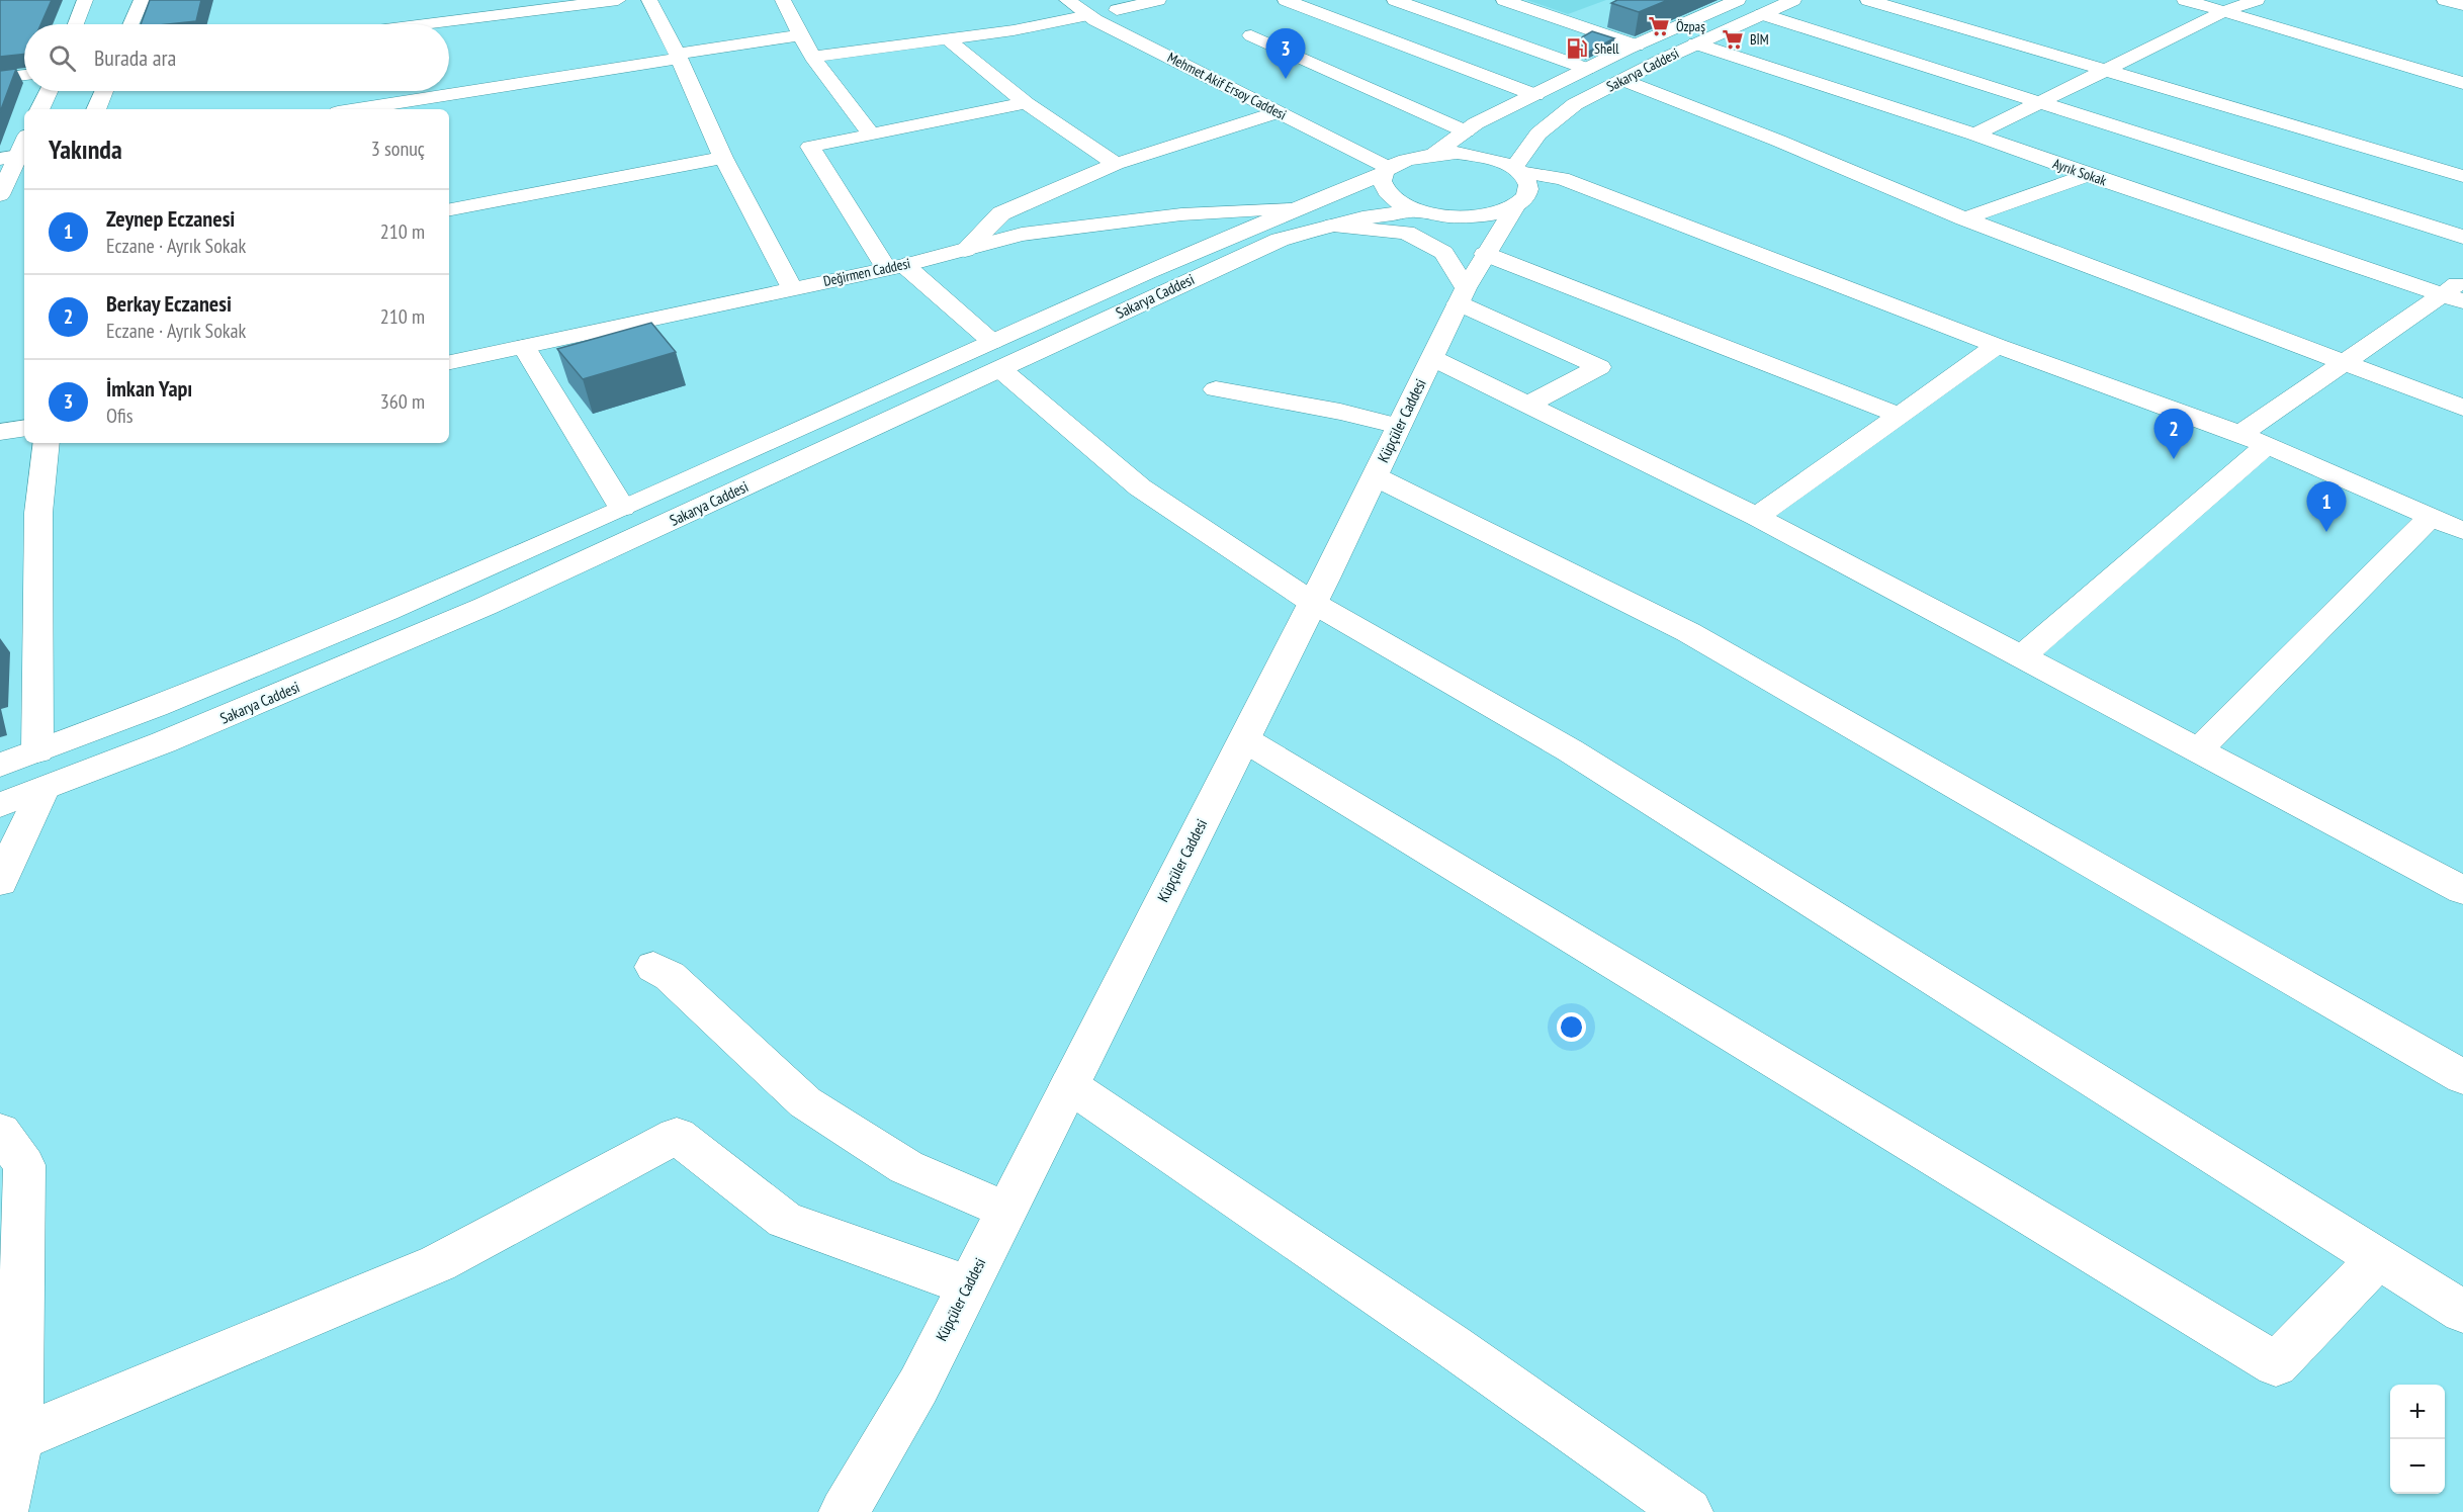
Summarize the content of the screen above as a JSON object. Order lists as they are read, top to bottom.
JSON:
{
  "streets": {
    "street": [
      "Sakarya Caddesi",
      "Mehmet Akif Ersoy Caddesi",
      "Ayrık Sokak",
      "Değirmen Caddesi",
      "Küpçüler Caddesi"
    ]
  },
  "crossings": [
    ["Sakarya Caddesi", "Mehmet Akif Ersoy Caddesi"],
    ["Sakarya Caddesi", "Ayrık Sokak"],
    ["Sakarya Caddesi", "Değirmen Caddesi"],
    ["Sakarya Caddesi", "Küpçüler Caddesi"]
  ],
  "places": {
    "supermarket": ["Özpaş", "BİM"],
    "fuel station": ["Shell"]
  },
  "page": {
    "search": "Burada ara",
    "pins": ["3", "2", "1"],
    "heading": ["Yakında", "3 sonuç"],
    "list": [
      {
        "mark": "1",
        "name": "Zeynep Eczanesi",
        "note": "Eczane · Ayrık Sokak",
        "value": "210 m"
      },
      {
        "mark": "2",
        "name": "Berkay Eczanesi",
        "note": "Eczane · Ayrık Sokak",
        "value": "210 m"
      },
      {
        "mark": "3",
        "name": "İmkan Yapı",
        "note": "Ofis",
        "value": "360 m"
      }
    ],
    "map_buttons": ["+", "−"]
  }
}
